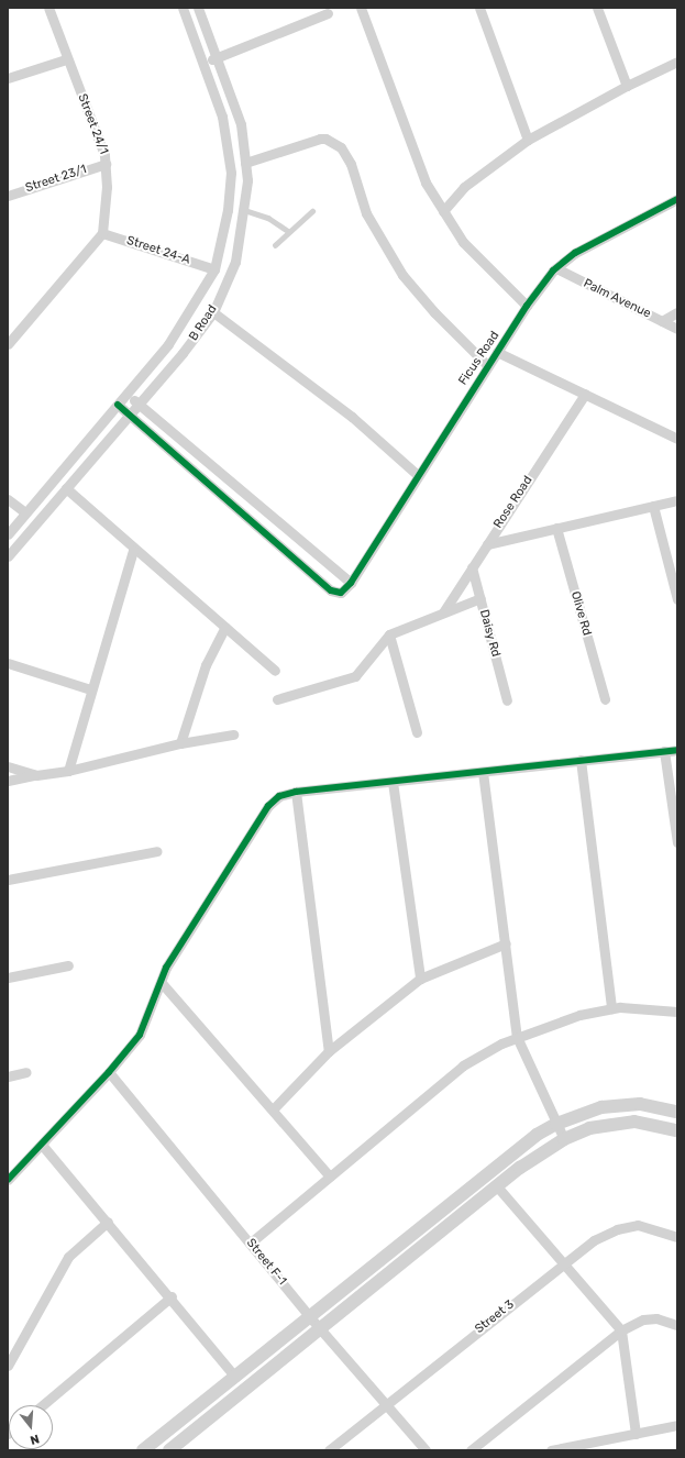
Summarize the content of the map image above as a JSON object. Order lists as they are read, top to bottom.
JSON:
{
  "streets": {
    "street": [
      "Street 24/1",
      "Street 23/1",
      "Street 24-A",
      "Palm Avenue",
      "B Road",
      "Ficus Road",
      "Rose Road",
      "Olive Rd",
      "Daisy Rd",
      "Street F-1",
      "Street 3"
    ]
  },
  "crossings": [
    ["Street 24/1", "Street 23/1"],
    ["Street 24/1", "Street 24-A"],
    ["Street 24-A", "B Road"],
    ["Palm Avenue", "Ficus Road"],
    ["Rose Road", "Daisy Rd"],
    ["Street F-1", "Street 3"]
  ],
  "north": "bottom"
}
